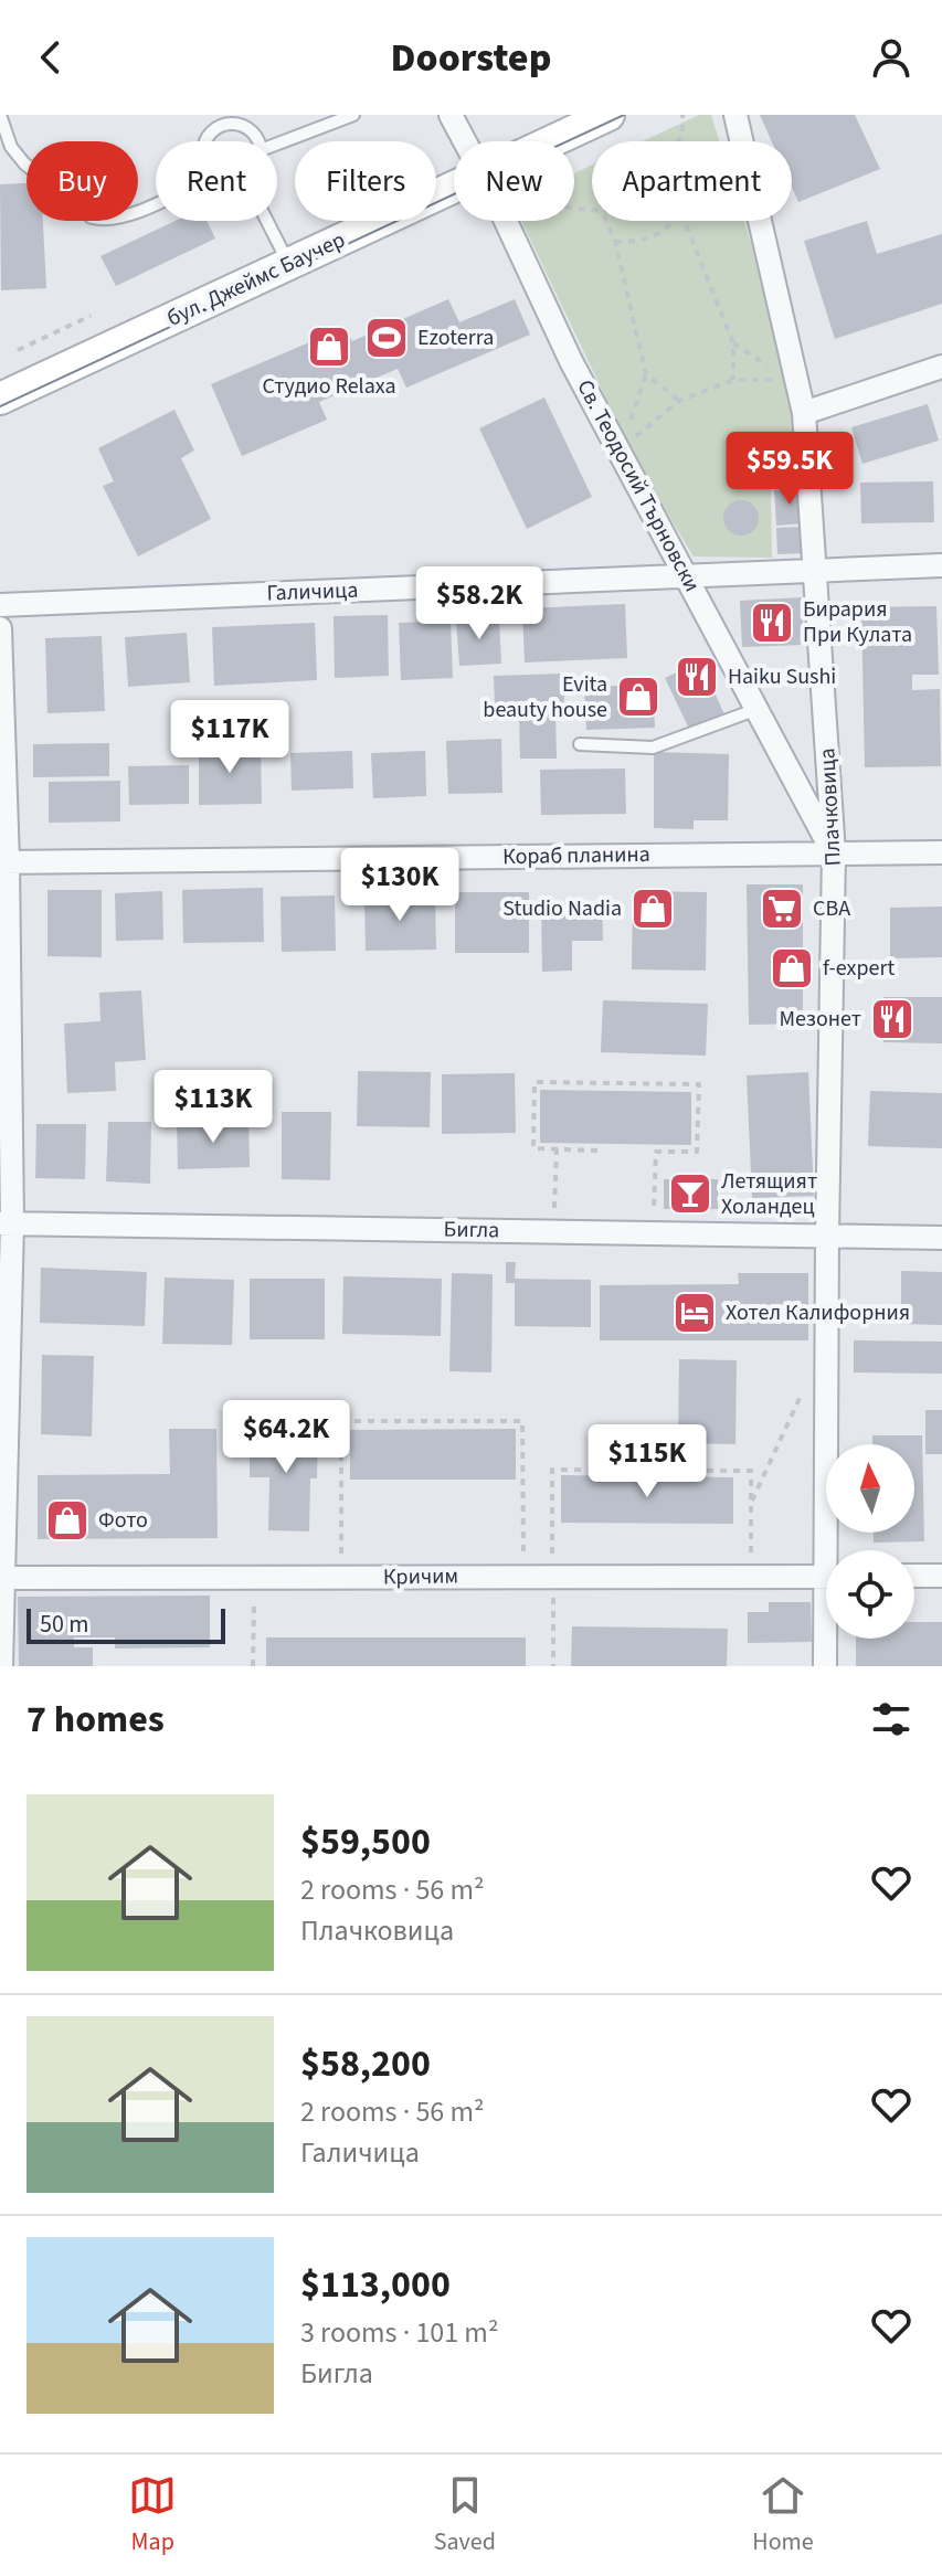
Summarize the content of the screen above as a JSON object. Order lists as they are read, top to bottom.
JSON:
{
  "streets": {
    "street": [
      "бул. Джеймс Баучер",
      "Св. Теодосий Търновски",
      "Галичица",
      "Плачковица",
      "Кораб планина",
      "Бигла",
      "Кричим"
    ]
  },
  "crossings": [
    ["Св. Теодосий Търновски", "Галичица"],
    ["Св. Теодосий Търновски", "Плачковица"],
    ["Св. Теодосий Търновски", "Кораб планина"],
    ["Галичица", "Плачковица"],
    ["Плачковица", "Кораб планина"],
    ["Плачковица", "Бигла"]
  ],
  "places": {
    "sports": ["Ezoterra"],
    "shop": [
      "Студио Relaxa",
      "Evita beauty house",
      "Studio Nadia",
      "f-expert",
      "Фото"
    ],
    "restaurant": ["Бирария При Кулата", "Haiku Sushi", "Мезонет"],
    "supermarket": ["CBA"],
    "bar": ["Летящият Холандец"],
    "hotel": ["Хотел Калифорния"]
  },
  "scale_bar": "50 m",
  "north": "top",
  "page": {
    "header": "Doorstep",
    "chip": [
      "Buy",
      "Rent",
      "Filters",
      "New",
      "Apartment"
    ],
    "price": [
      "$59.5K",
      "$58.2K",
      "$117K",
      "$130K",
      "$113K",
      "$64.2K",
      "$115K"
    ],
    "scale": "50 m",
    "heading": "7 homes",
    "list": [
      {
        "name": "$59,500",
        "note": "2 rooms · 56 m² · Плачковица"
      },
      {
        "name": "$58,200",
        "note": "2 rooms · 56 m² · Галичица"
      },
      {
        "name": "$113,000",
        "note": "3 rooms · 101 m² · Бигла"
      }
    ],
    "tabs": ["Map", "Saved", "Home"]
  }
}
